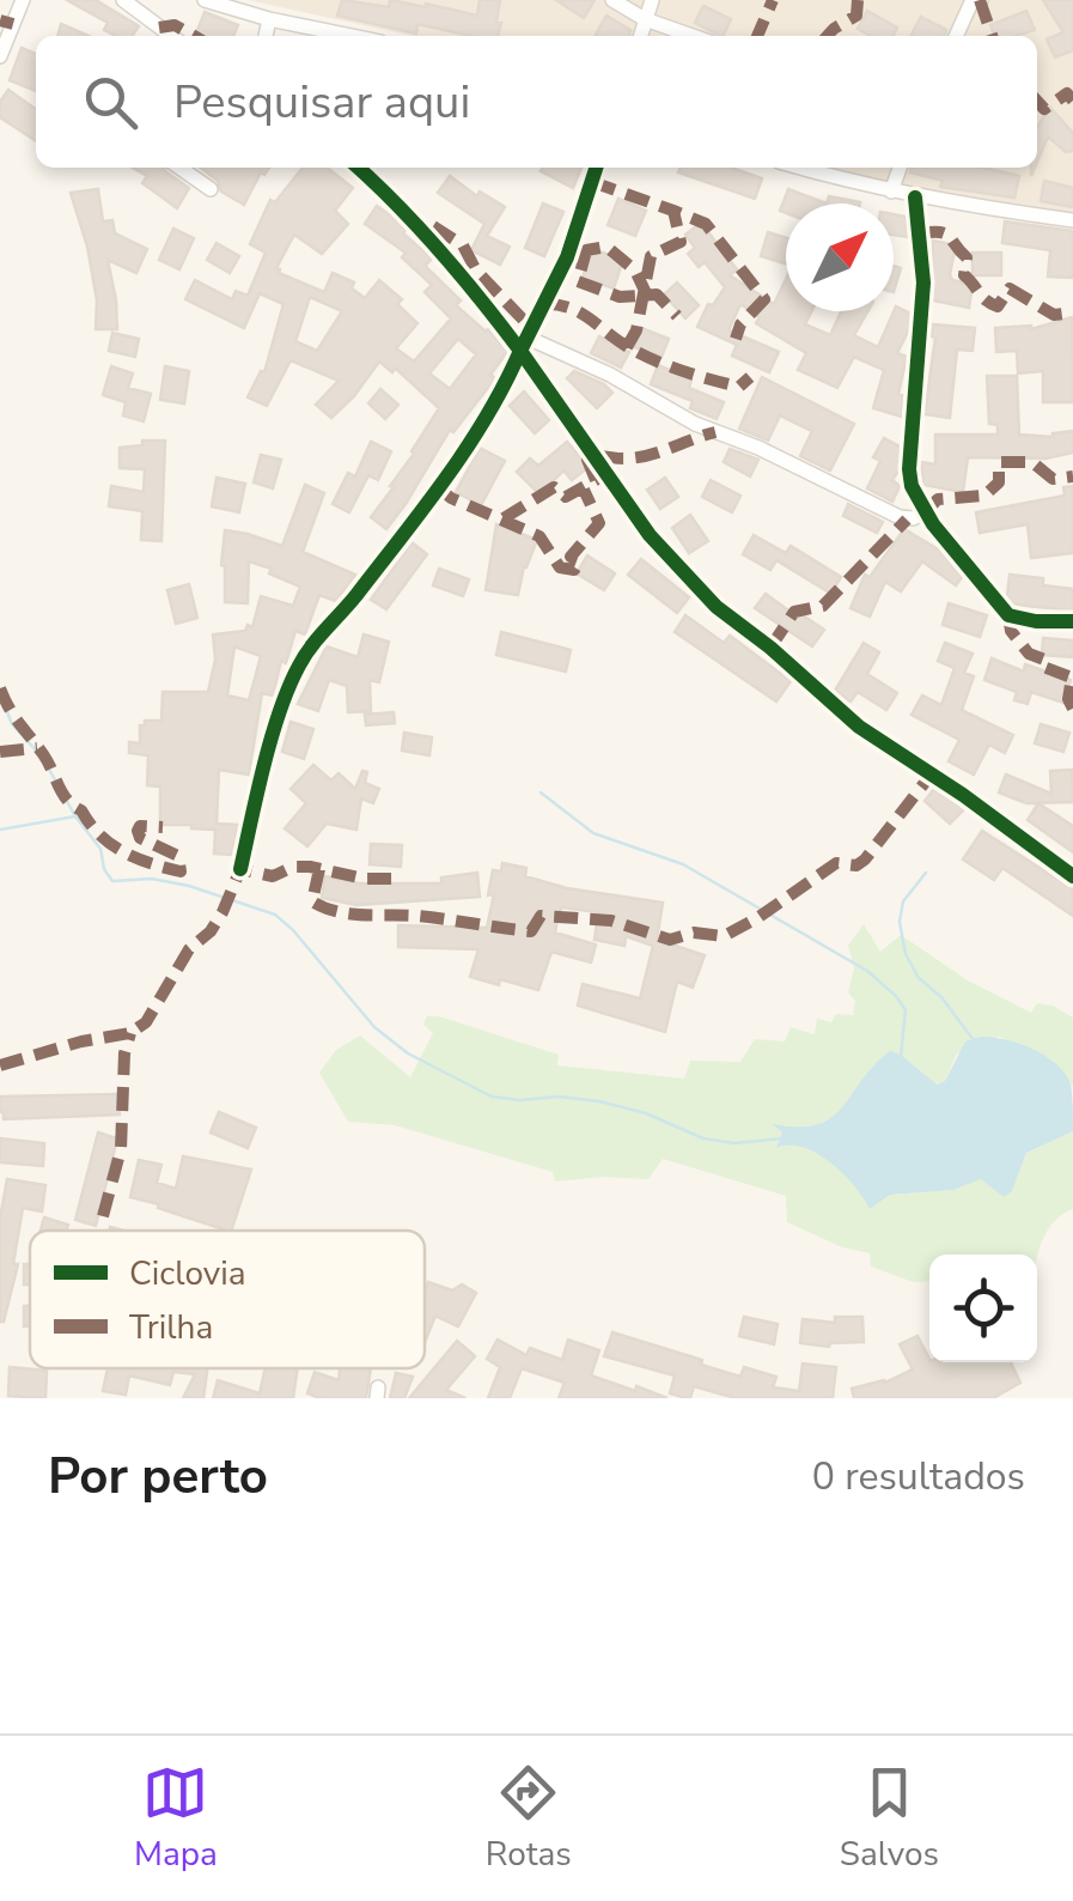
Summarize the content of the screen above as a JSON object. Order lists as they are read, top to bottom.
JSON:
{
  "legend": ["Ciclovia", "Trilha"],
  "north": "top right",
  "page": {
    "search": "Pesquisar aqui",
    "heading": ["Por perto", "0 resultados"],
    "nav": ["Mapa", "Rotas", "Salvos"]
  }
}
